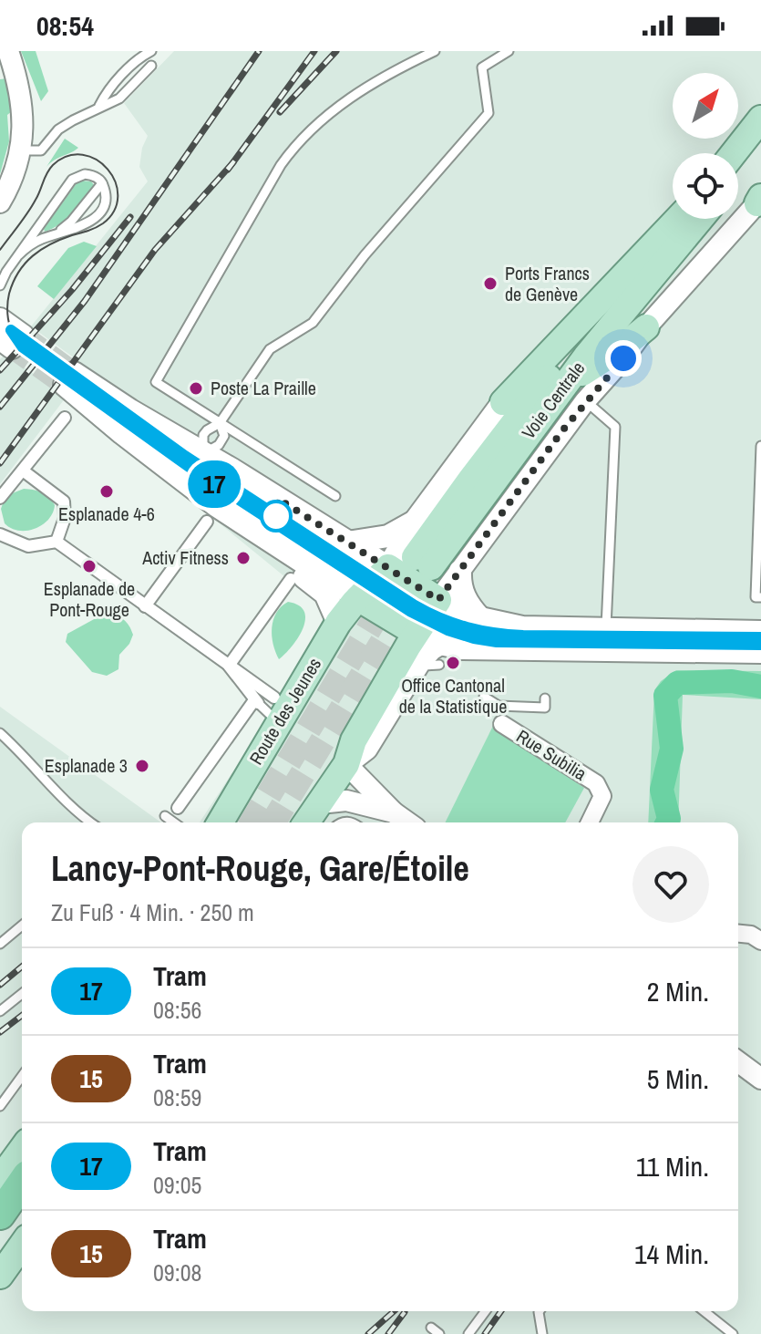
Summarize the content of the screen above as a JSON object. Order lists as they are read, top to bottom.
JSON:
{
  "streets": {
    "main road": ["Voie Centrale", "Route des Jeunes"],
    "street": ["Rue Subilia"]
  },
  "places": [
    "Ports Francs de Genève",
    "Poste La Praille",
    "Esplanade 4-6",
    "Activ Fitness",
    "Esplanade de Pont-Rouge",
    "Office Cantonal de la Statistique",
    "Esplanade 3"
  ],
  "lines": ["tram line 17"],
  "north": "top right",
  "page": {
    "status": "08:54",
    "on_map": "17",
    "heading": ["Lancy-Pont-Rouge, Gare/Étoile", "Zu Fuß · 4 Min. · 250 m"],
    "list": [
      {
        "mark": "17",
        "name": "Tram",
        "note": "08:56",
        "value": "2 Min."
      },
      {
        "mark": "15",
        "name": "Tram",
        "note": "08:59",
        "value": "5 Min."
      },
      {
        "mark": "17",
        "name": "Tram",
        "note": "09:05",
        "value": "11 Min."
      },
      {
        "mark": "15",
        "name": "Tram",
        "note": "09:08",
        "value": "14 Min."
      }
    ]
  }
}
